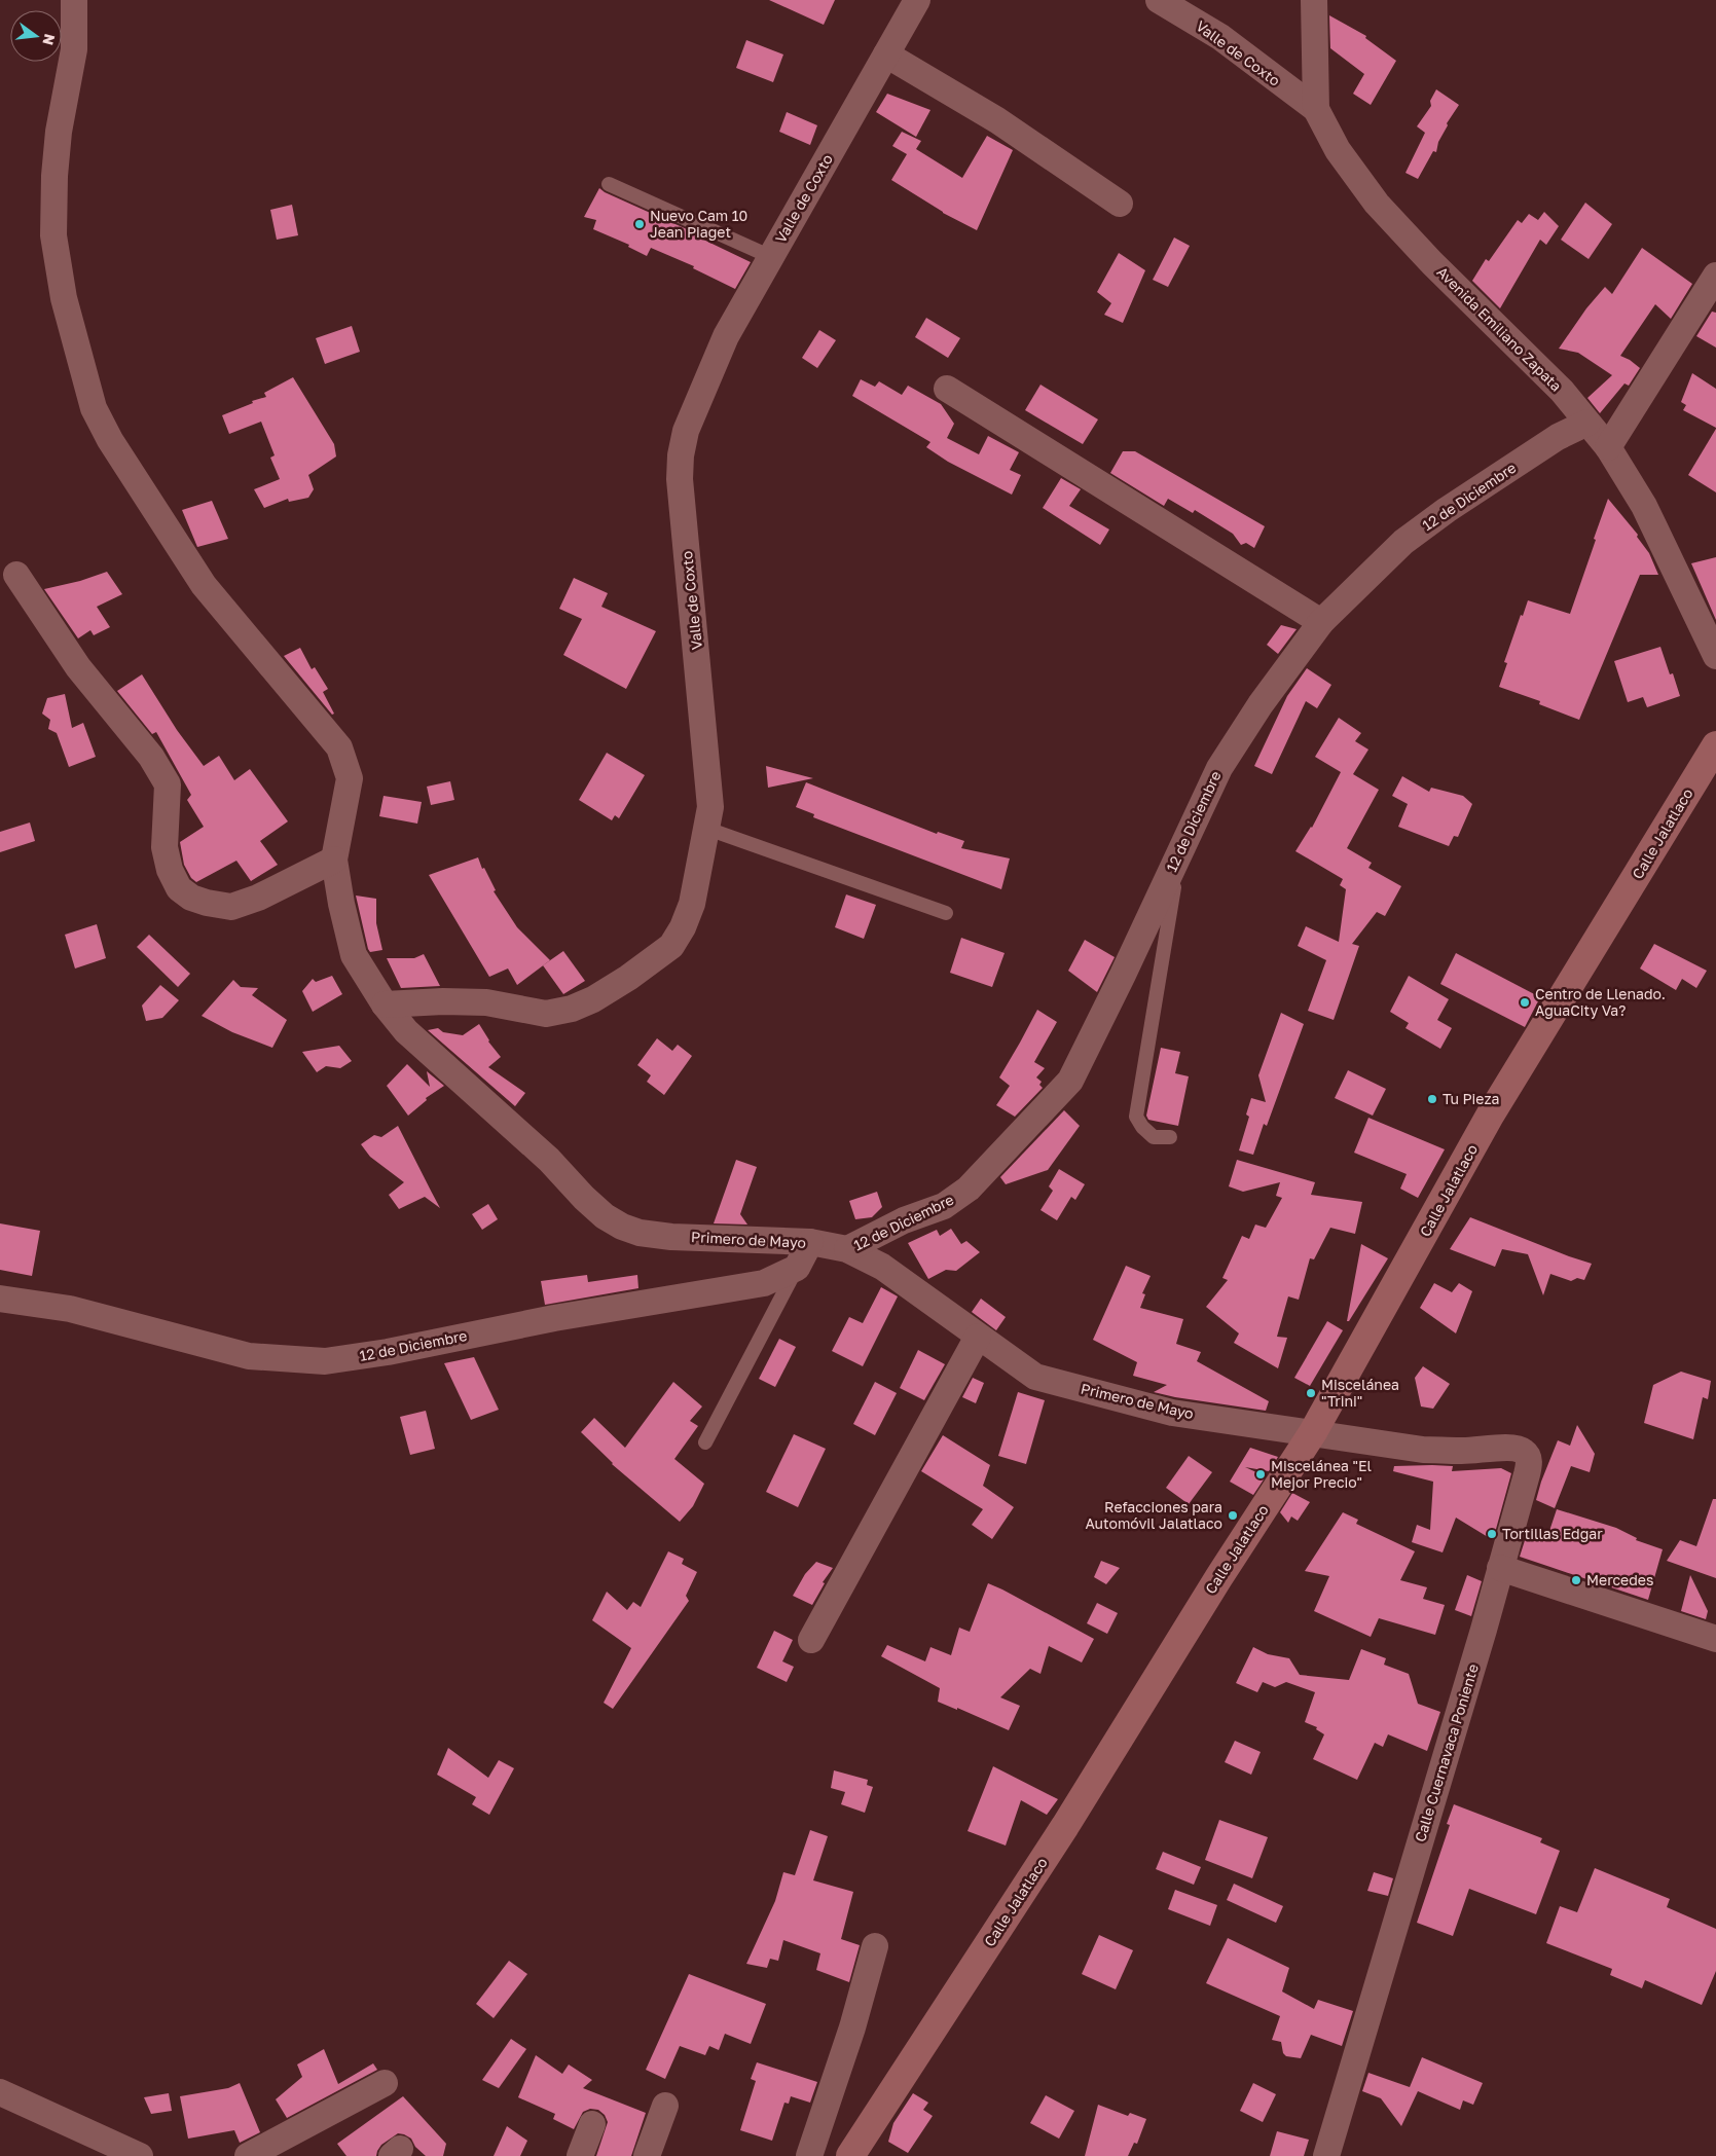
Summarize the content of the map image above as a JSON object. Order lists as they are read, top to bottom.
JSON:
{
  "streets": {
    "main road": ["Calle Jalatlaco"],
    "street": [
      "Valle de Coxto",
      "Avenida Emiliano Zapata",
      "12 de Diciembre",
      "Primero de Mayo",
      "Calle Cuernavaca Poniente"
    ]
  },
  "crossings": [
    ["Valle de Coxto", "Avenida Emiliano Zapata"],
    ["Valle de Coxto", "Primero de Mayo"],
    ["Avenida Emiliano Zapata", "12 de Diciembre"],
    ["12 de Diciembre", "Primero de Mayo"],
    ["Calle Jalatlaco", "Primero de Mayo"],
    ["Primero de Mayo", "Calle Cuernavaca Poniente"]
  ],
  "places": [
    "Nuevo Cam 10 Jean Piaget",
    "Centro de Llenado. AguaCity Va?",
    "Tu Pieza",
    "Miscelánea \"Trini\"",
    "Miscelánea \"El Mejor Precio\"",
    "Refacciones para Automóvil Jalatlaco",
    "Tortillas Edgar",
    "Mercedes"
  ],
  "north": "right"
}
